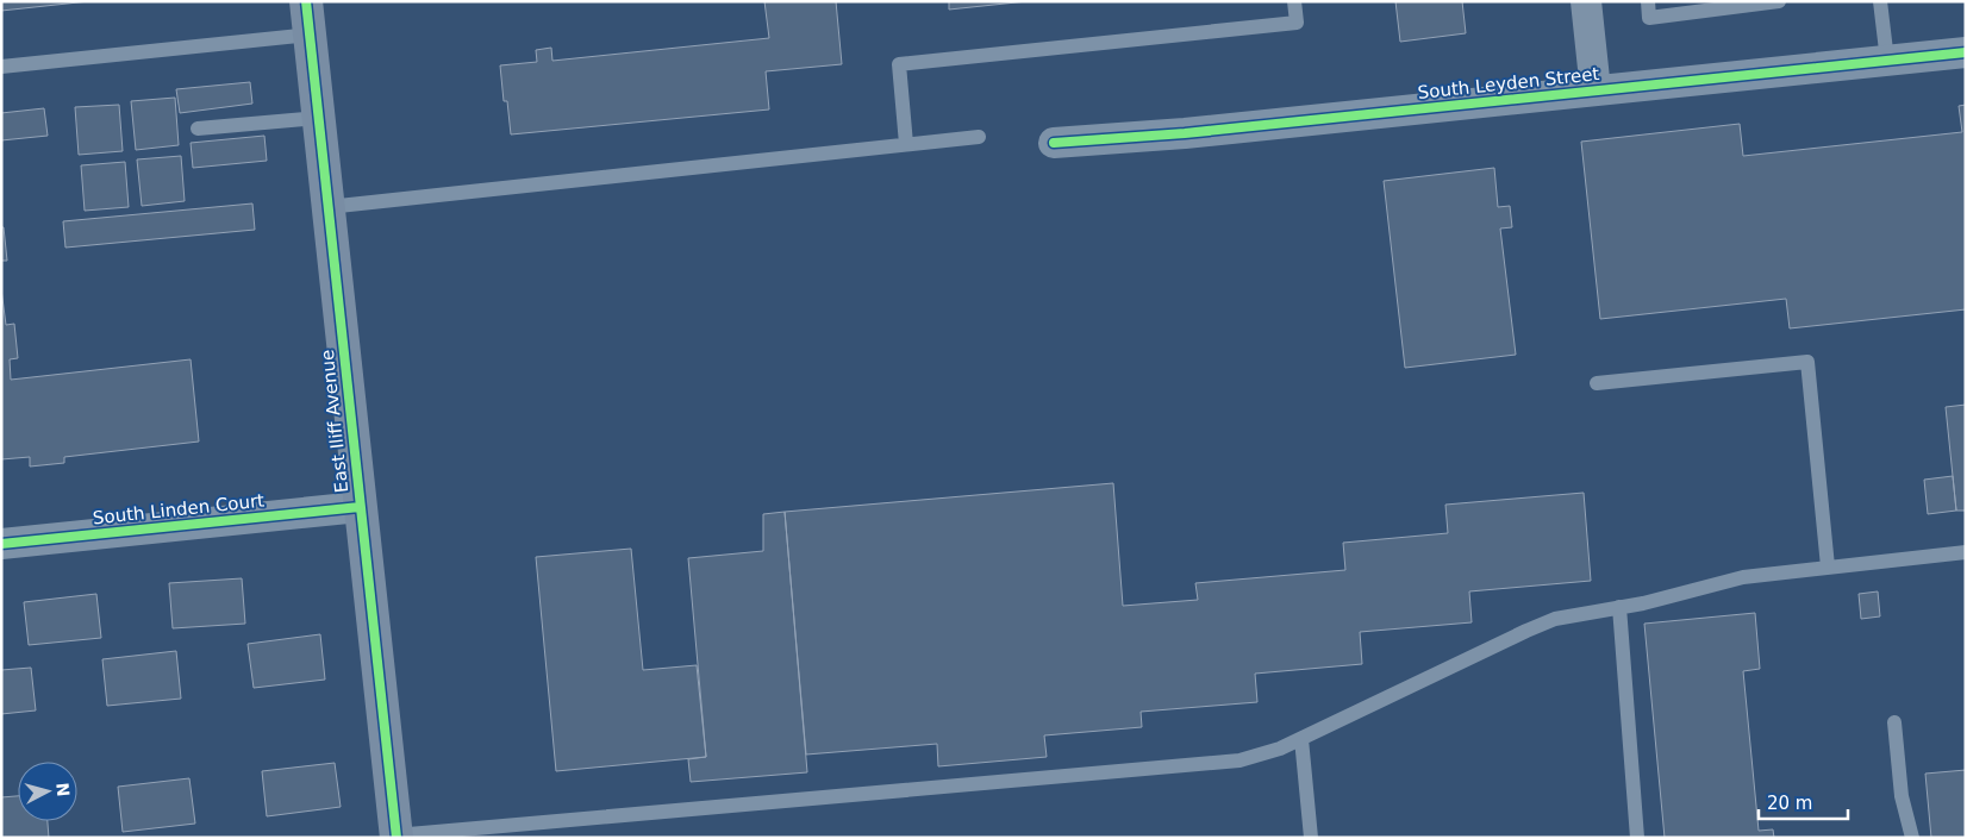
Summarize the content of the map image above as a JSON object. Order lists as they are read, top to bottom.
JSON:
{
  "streets": {
    "street": ["South Leyden Street", "East Iliff Avenue", "South Linden Court"]
  },
  "crossings": [
    ["East Iliff Avenue", "South Linden Court"]
  ],
  "scale_bar": "20 m",
  "north": "right"
}
